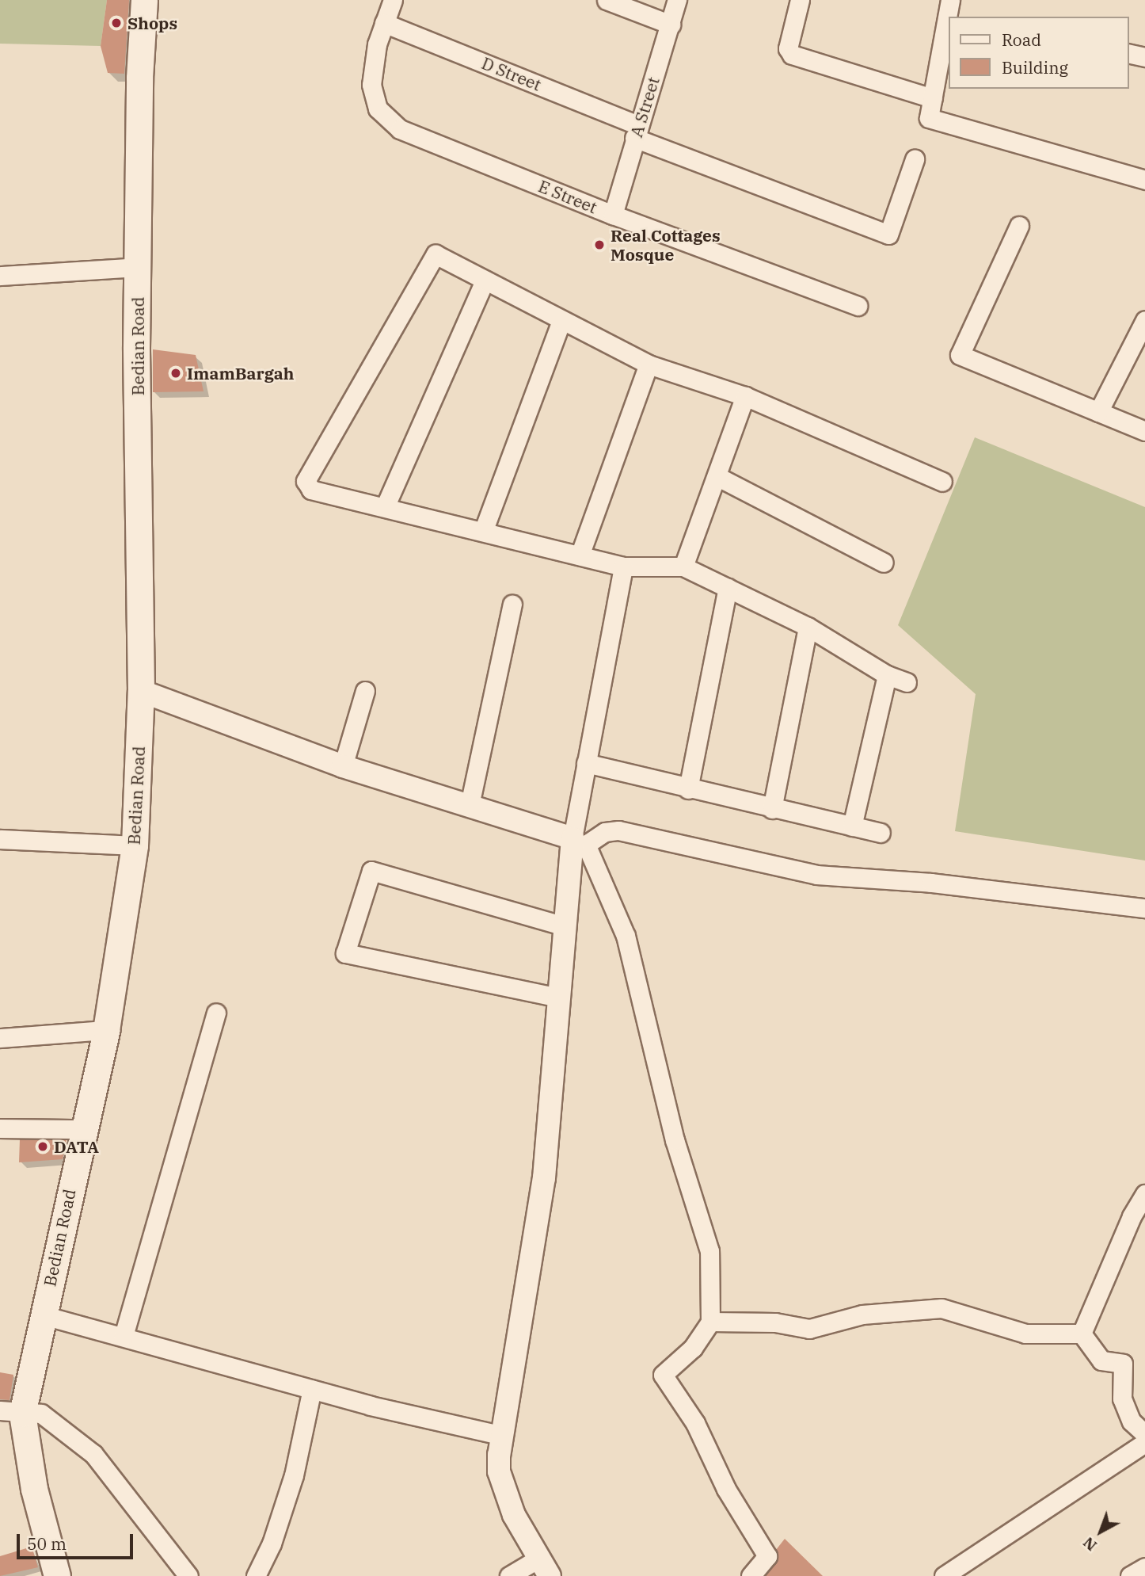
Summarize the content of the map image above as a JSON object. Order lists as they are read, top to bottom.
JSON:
{
  "streets": {
    "main road": ["Bedian Road"],
    "street": ["D Street", "A Street", "E Street"]
  },
  "crossings": [
    ["D Street", "A Street"],
    ["D Street", "E Street"],
    ["A Street", "E Street"]
  ],
  "places": [
    "Shops",
    "Real Cottages Mosque",
    "ImamBargah",
    "DATA"
  ],
  "legend": ["Road", "Building"],
  "scale_bar": "50 m",
  "north": "bottom left"
}
